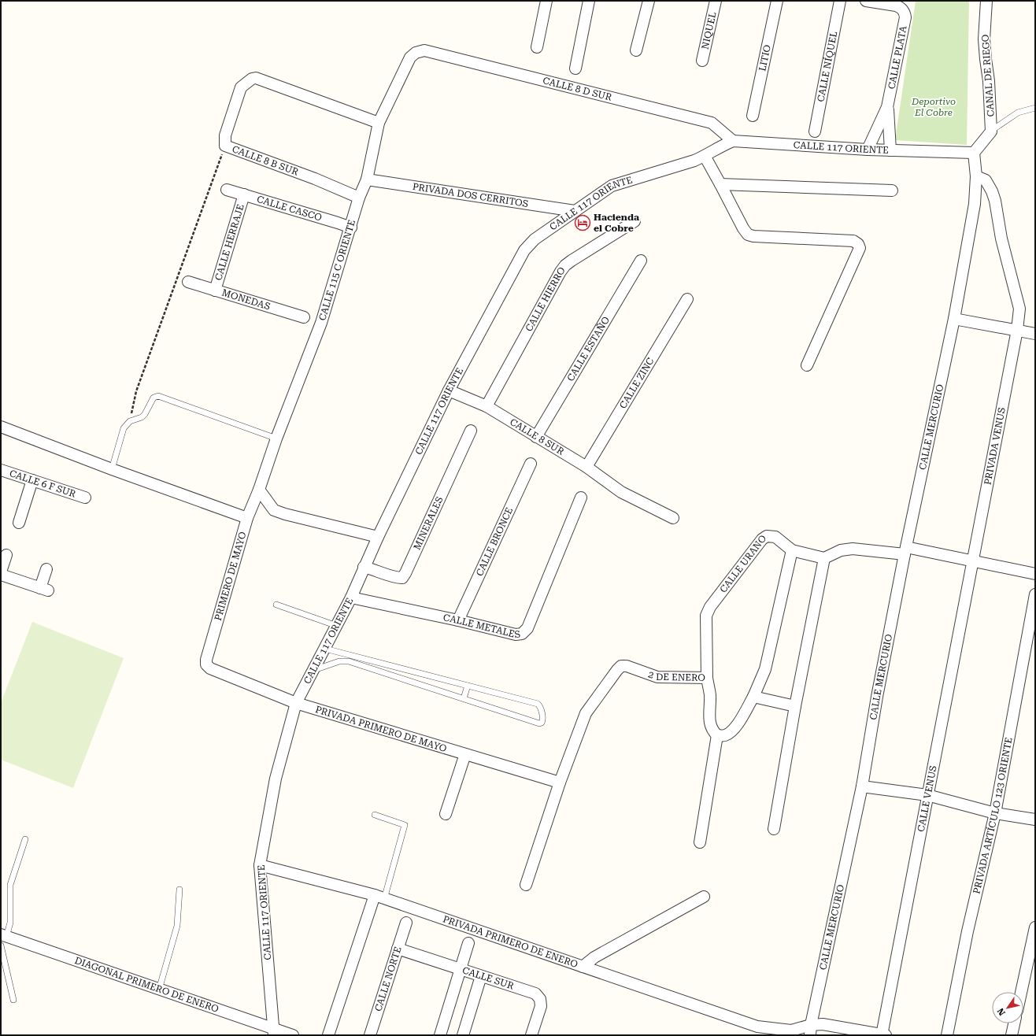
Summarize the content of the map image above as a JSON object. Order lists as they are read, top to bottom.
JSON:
{
  "streets": {
    "street": [
      "NIQUEL",
      "CALLE PLATA",
      "LITIO",
      "CALLE NÍQUEL",
      "CANAL DE RIEGO",
      "CALLE 8 D SUR",
      "CALLE 117 ORIENTE",
      "CALLE 8 B SUR",
      "PRIVADA DOS CERRITOS",
      "CALLE CASCO",
      "CALLE HERRAJE",
      "CALLE 115 C ORIENTE",
      "MONEDAS",
      "CALLE HIERRO",
      "CALLE ESTAÑO",
      "CALLE ZINC",
      "CALLE MERCURIO",
      "CALLE 8 SUR",
      "PRIVADA VENUS",
      "CALLE 6 F SUR",
      "MINERALES",
      "CALLE BRONCE",
      "CALLE URANO",
      "PRIMERO DE MAYO",
      "CALLE METALES",
      "2 DE ENERO",
      "PRIVADA PRIMERO DE MAYO",
      "CALLE VENUS",
      "PRIVADA ARTÍCULO 123 ORIENTE",
      "PRIVADA PRIMERO DE ENERO",
      "CALLE NORTE",
      "CALLE SUR",
      "DIAGONAL PRIMERO DE ENERO"
    ]
  },
  "crossings": [
    ["CALLE PLATA", "CALLE 117 ORIENTE"],
    ["CALLE 8 D SUR", "CALLE 117 ORIENTE"],
    ["CALLE 8 D SUR", "CALLE 115 C ORIENTE"],
    ["CALLE 117 ORIENTE", "PRIVADA DOS CERRITOS"],
    ["CALLE 117 ORIENTE", "CALLE MERCURIO"],
    ["CALLE 117 ORIENTE", "CALLE 8 SUR"],
    ["CALLE 117 ORIENTE", "MINERALES"],
    ["CALLE 117 ORIENTE", "CALLE METALES"],
    ["CALLE 117 ORIENTE", "PRIVADA PRIMERO DE MAYO"],
    ["CALLE 117 ORIENTE", "PRIVADA PRIMERO DE ENERO"],
    ["CALLE 117 ORIENTE", "DIAGONAL PRIMERO DE ENERO"],
    ["CALLE 8 B SUR", "CALLE 115 C ORIENTE"],
    ["PRIVADA DOS CERRITOS", "CALLE 115 C ORIENTE"],
    ["CALLE CASCO", "CALLE HERRAJE"],
    ["CALLE CASCO", "CALLE 115 C ORIENTE"],
    ["CALLE HERRAJE", "MONEDAS"],
    ["CALLE 115 C ORIENTE", "PRIMERO DE MAYO"],
    ["CALLE HIERRO", "CALLE 8 SUR"],
    ["CALLE ESTAÑO", "CALLE 8 SUR"],
    ["CALLE ZINC", "CALLE 8 SUR"],
    ["CALLE MERCURIO", "PRIVADA VENUS"],
    ["CALLE MERCURIO", "PRIVADA PRIMERO DE ENERO"],
    ["PRIVADA VENUS", "CALLE VENUS"],
    ["CALLE BRONCE", "CALLE METALES"],
    ["CALLE URANO", "2 DE ENERO"],
    ["PRIMERO DE MAYO", "PRIVADA PRIMERO DE MAYO"],
    ["2 DE ENERO", "PRIVADA PRIMERO DE MAYO"],
    ["CALLE VENUS", "PRIVADA PRIMERO DE ENERO"],
    ["CALLE NORTE", "CALLE SUR"]
  ],
  "parks": ["Deportivo El Cobre"],
  "places": {
    "hotel": ["Hacienda el Cobre"]
  },
  "north": "bottom left"
}
